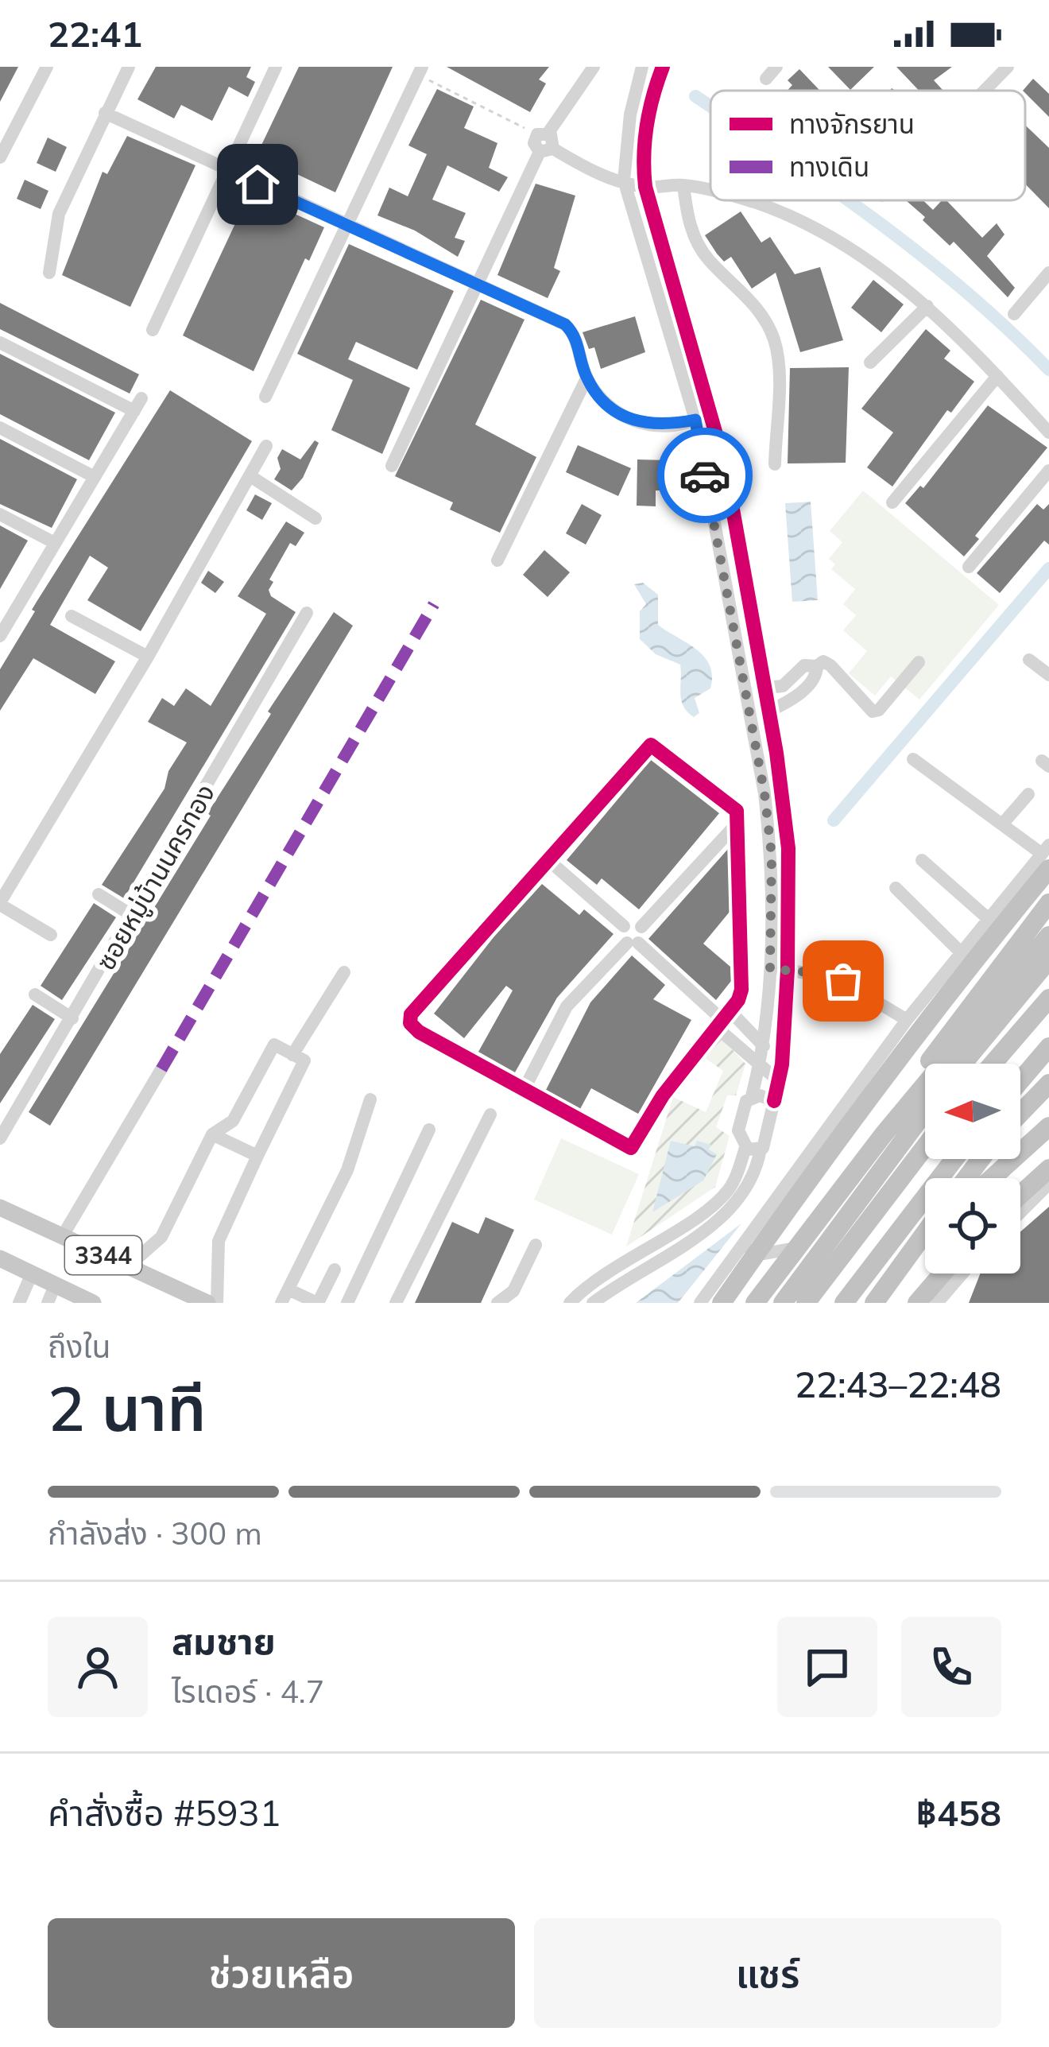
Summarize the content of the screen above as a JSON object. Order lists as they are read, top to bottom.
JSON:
{
  "streets": {
    "main road": ["3344"],
    "street": ["ซอยหมู่บ้านนครทอง"]
  },
  "legend": ["ทางจักรยาน", "ทางเดิน"],
  "north": "left",
  "page": {
    "status": "22:41",
    "heading": ["2 นาที", "ถึงใน", "22:43–22:48"],
    "panel": [
      "สมชาย",
      "ไรเดอร์ · 4.7",
      "คำสั่งซื้อ #5931",
      "฿458"
    ],
    "bar": "กำลังส่ง · 300 m",
    "buttons": ["ช่วยเหลือ", "แชร์"]
  }
}
